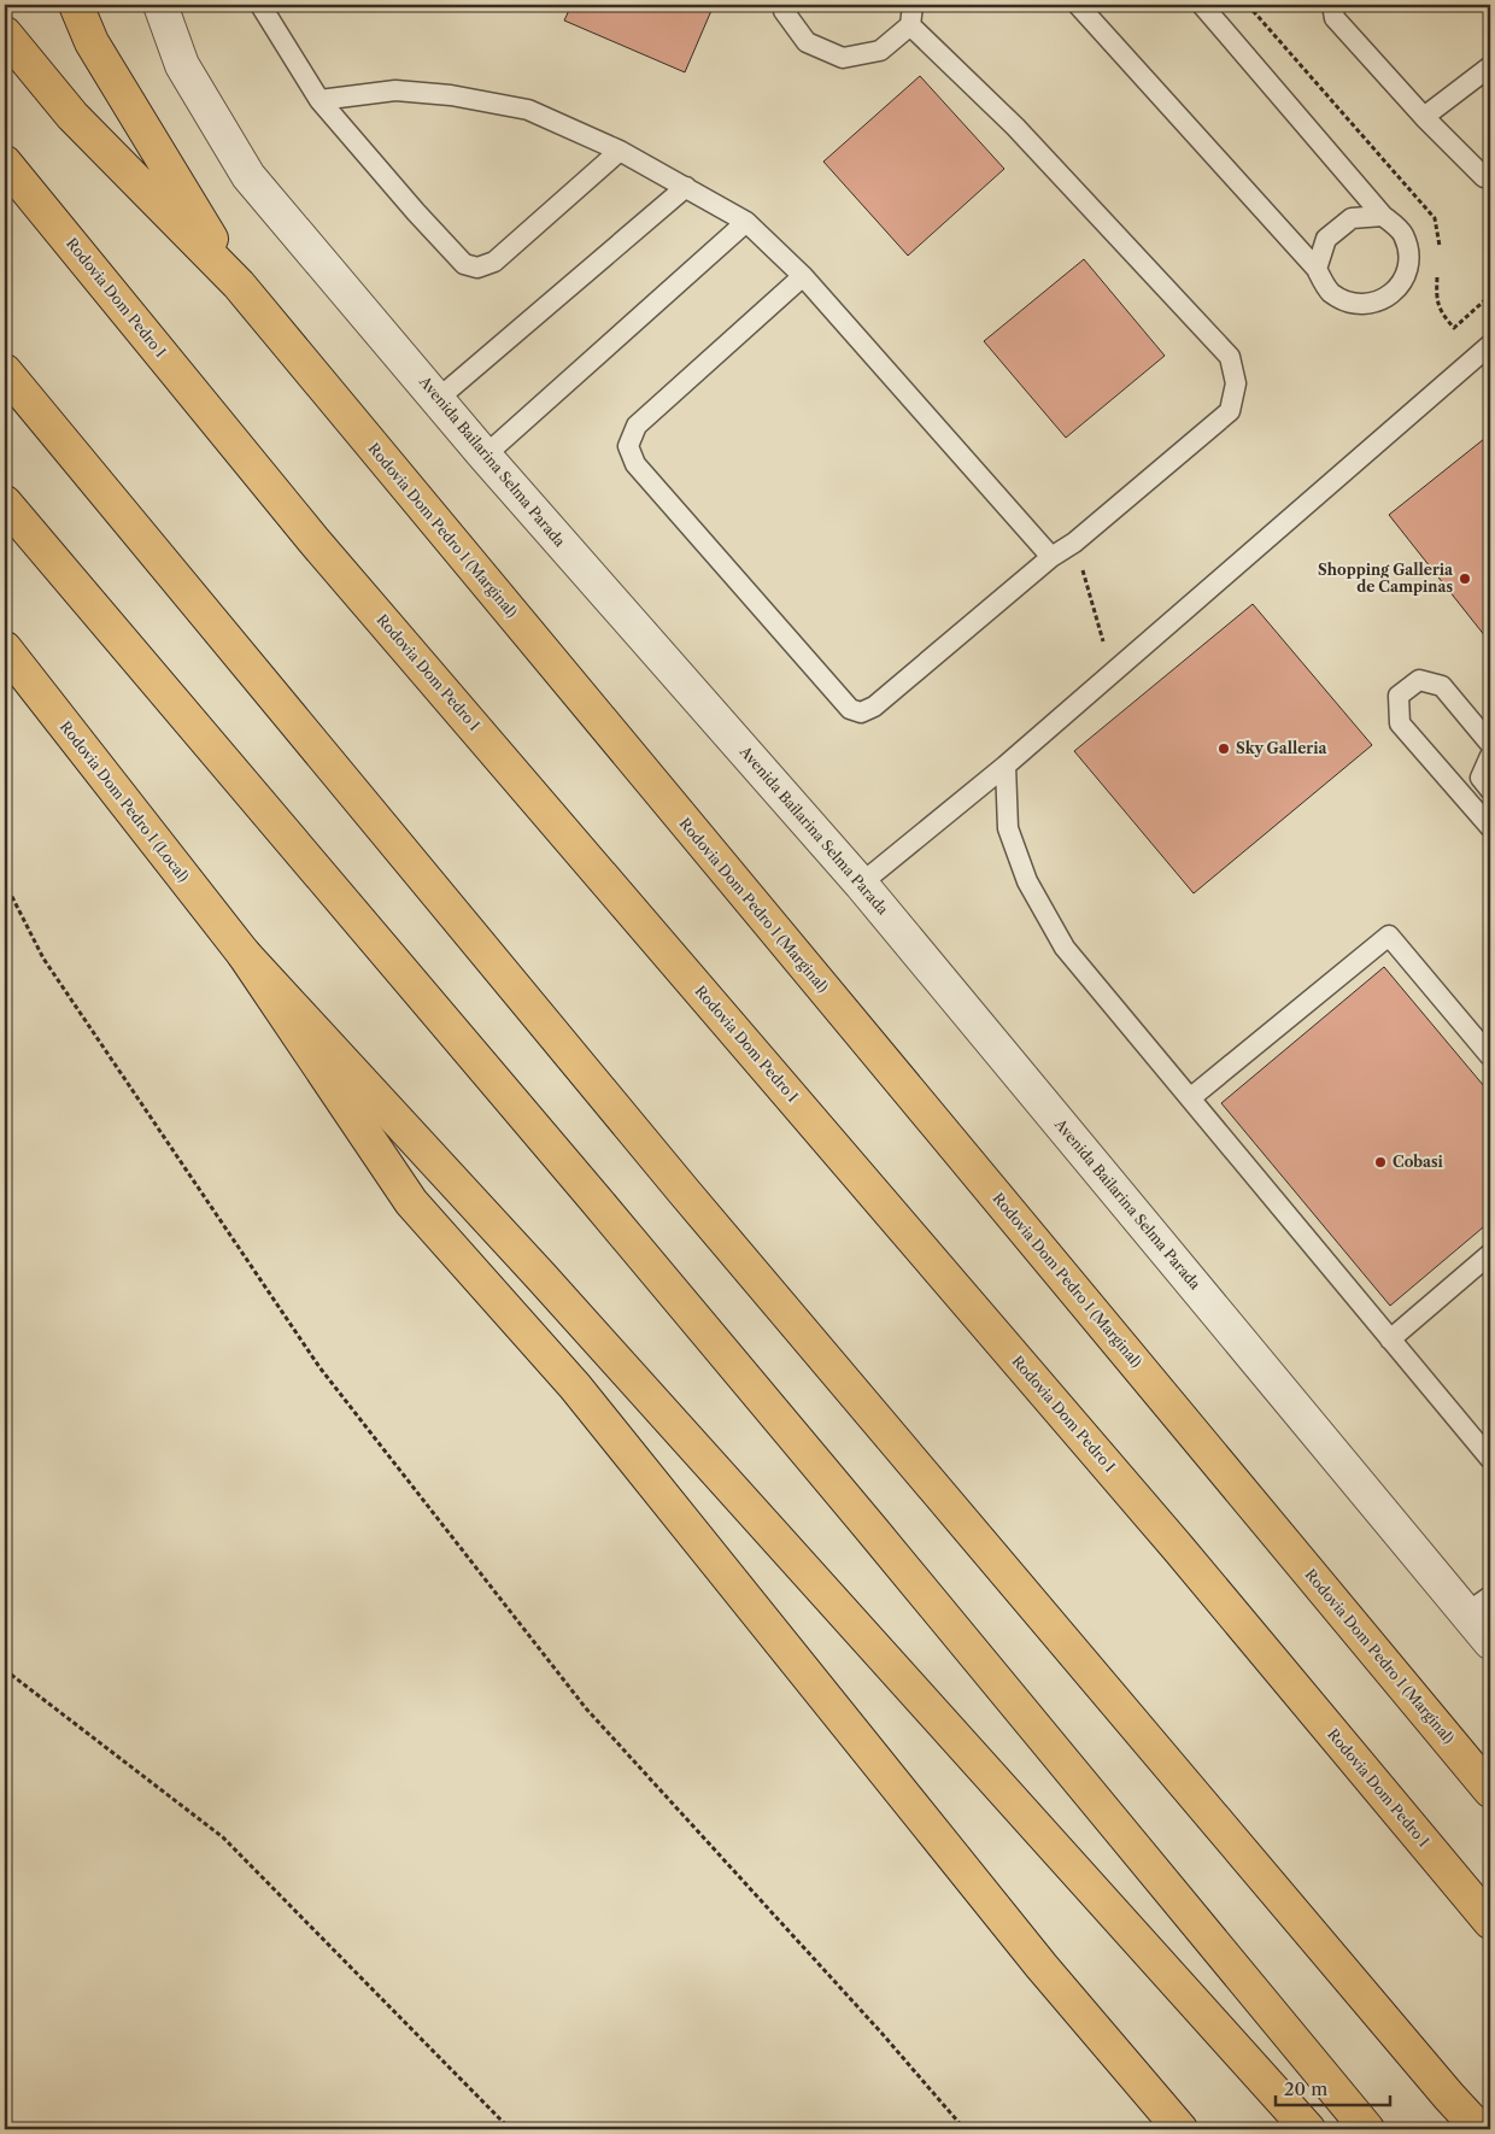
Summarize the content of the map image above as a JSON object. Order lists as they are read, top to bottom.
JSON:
{
  "streets": {
    "main road": ["Rodovia Dom Pedro I", "Rodovia Dom Pedro I (Marginal)", "Rodovia Dom Pedro I (Local)"],
    "street": ["Avenida Bailarina Selma Parada"]
  },
  "places": ["Shopping Galleria de Campinas", "Sky Galleria", "Cobasi"],
  "scale_bar": "20 m"
}
